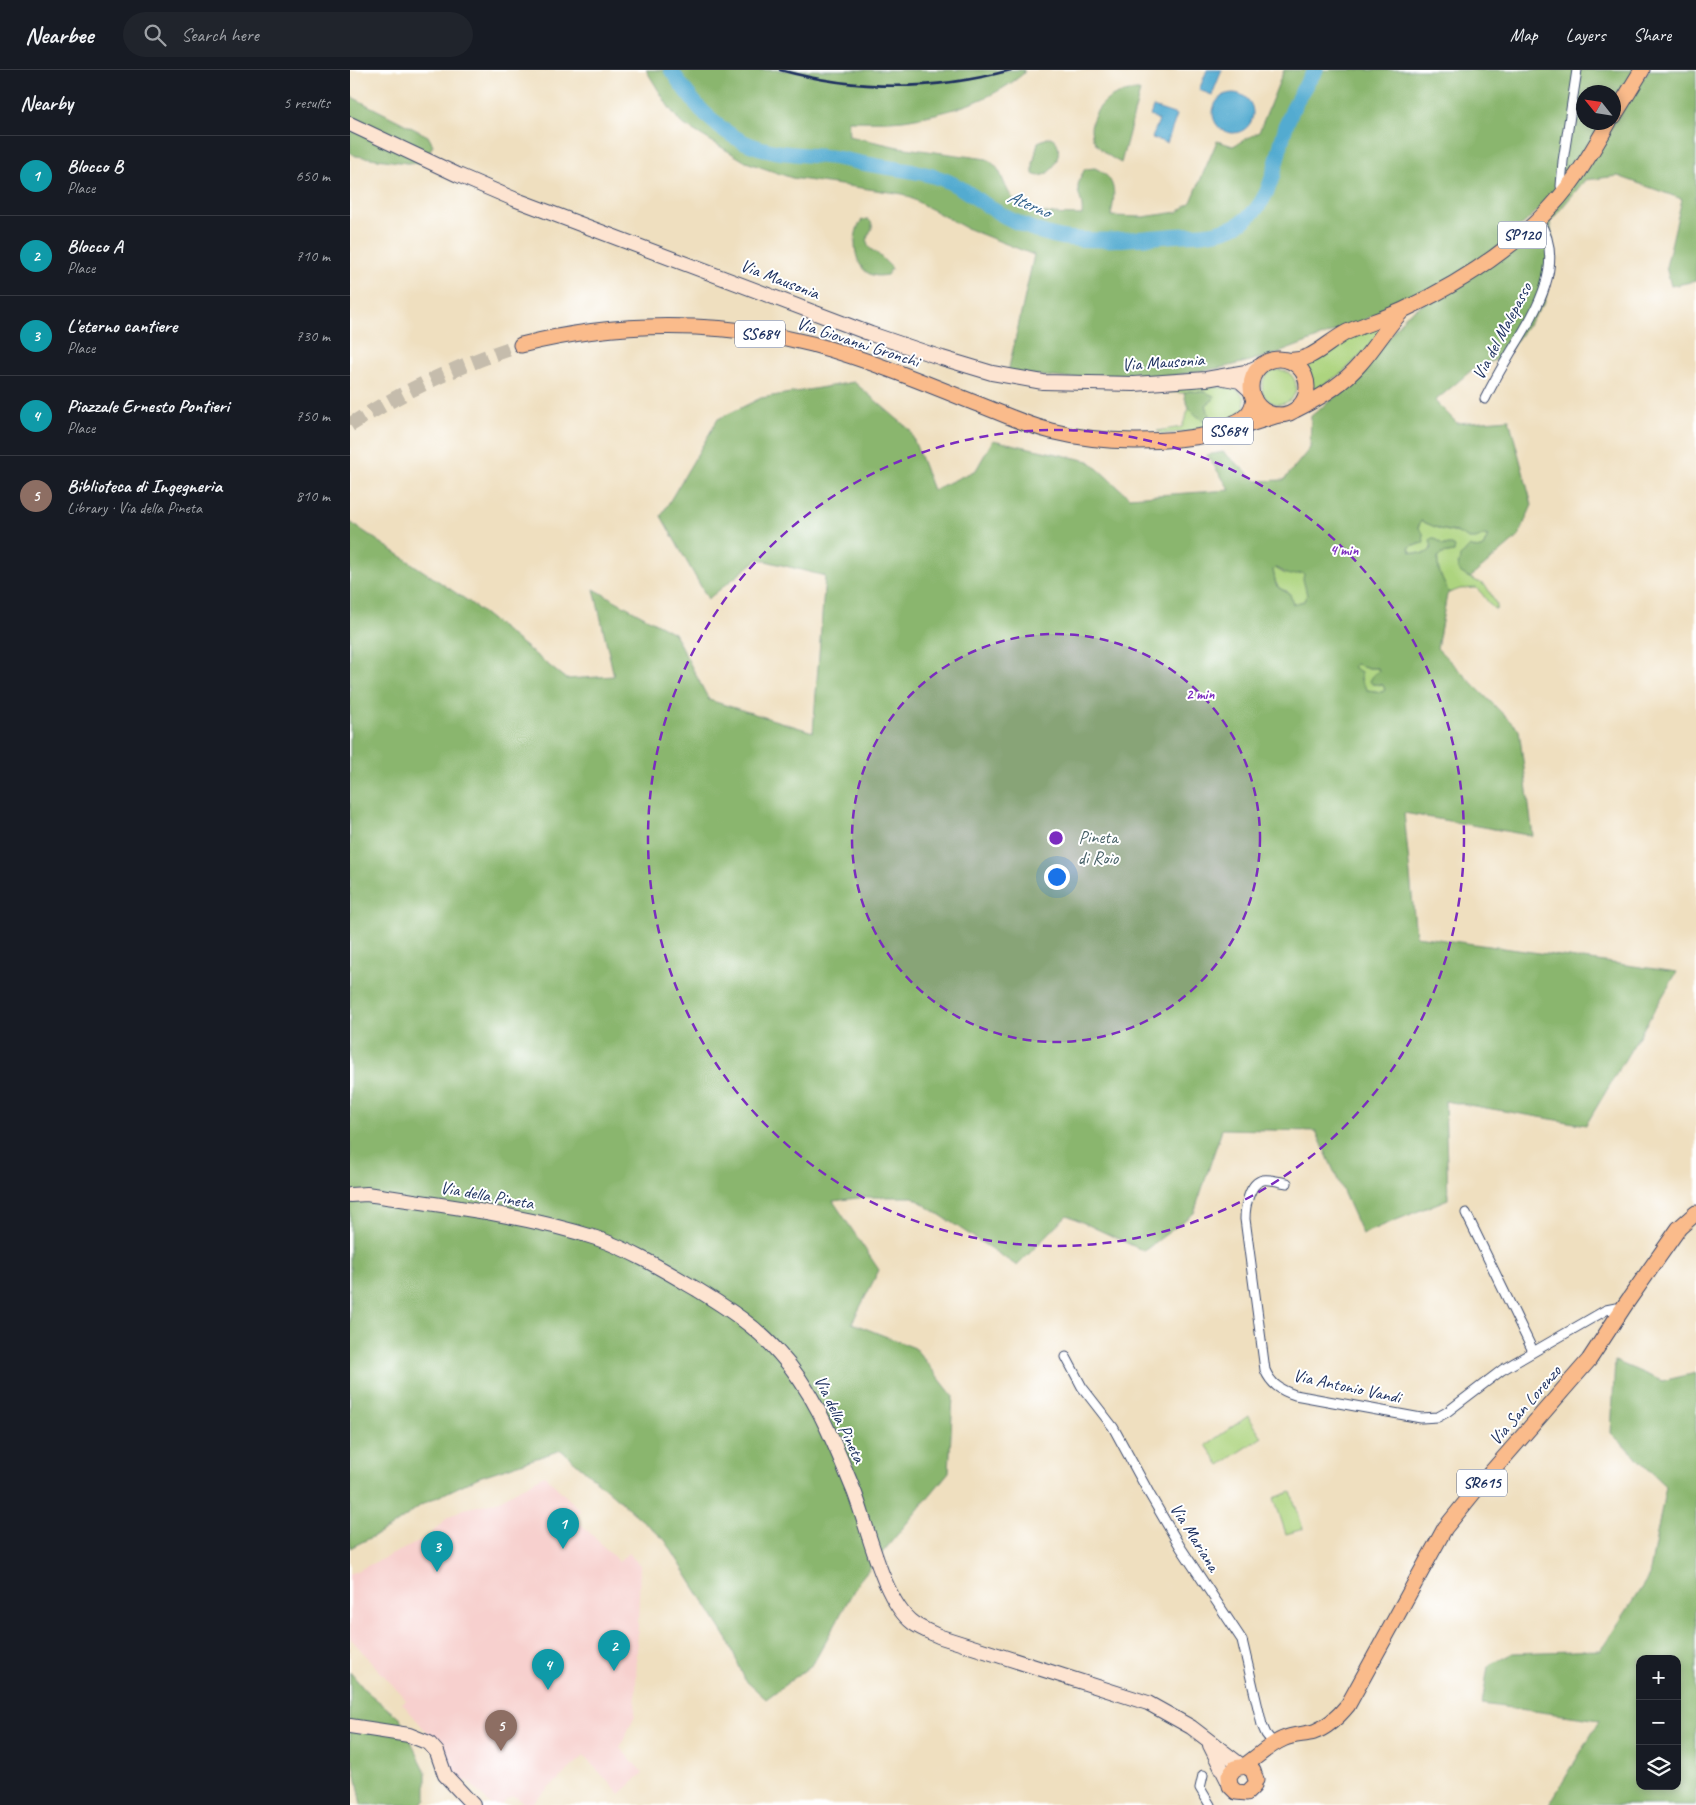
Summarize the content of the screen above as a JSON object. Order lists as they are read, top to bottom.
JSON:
{
  "streets": {
    "main road": [
      "SP120",
      "Via Mausonia",
      "SS684",
      "Via Giovanni Gronchi",
      "Via della Pineta",
      "Via San Lorenzo",
      "SR615"
    ],
    "street": ["Via del Malepasso", "Via Antonio Vandi", "Via Mariana"]
  },
  "crossings": [
    ["SP120", "Via del Malepasso"],
    ["SP120", "Via Giovanni Gronchi"],
    ["Via Mausonia", "Via Giovanni Gronchi"],
    ["Via della Pineta", "Via San Lorenzo"],
    ["Via della Pineta", "SR615"],
    ["Via Antonio Vandi", "Via San Lorenzo"],
    ["Via San Lorenzo", "SR615"],
    ["Via San Lorenzo", "Via Mariana"]
  ],
  "water": ["Aterno"],
  "parks": ["Pineta di Roio"],
  "north": "top left",
  "page": {
    "header": "Nearbee",
    "search": "Search here",
    "nav": ["Map", "Layers", "Share"],
    "heading": ["Nearby", "5 results"],
    "list": [
      {
        "mark": "1",
        "name": "Blocco B",
        "note": "Place",
        "value": "650 m"
      },
      {
        "mark": "2",
        "name": "Blocco A",
        "note": "Place",
        "value": "710 m"
      },
      {
        "mark": "3",
        "name": "L'eterno cantiere",
        "note": "Place",
        "value": "730 m"
      },
      {
        "mark": "4",
        "name": "Piazzale Ernesto Pontieri",
        "note": "Place",
        "value": "750 m"
      },
      {
        "mark": "5",
        "name": "Biblioteca di Ingegneria",
        "note": "Library · Via della Pineta",
        "value": "810 m"
      }
    ],
    "pins": [
      "1",
      "3",
      "2",
      "4",
      "5"
    ],
    "map_buttons": ["+", "−"]
  },
  "rings": ["4 min", "2 min"]
}
